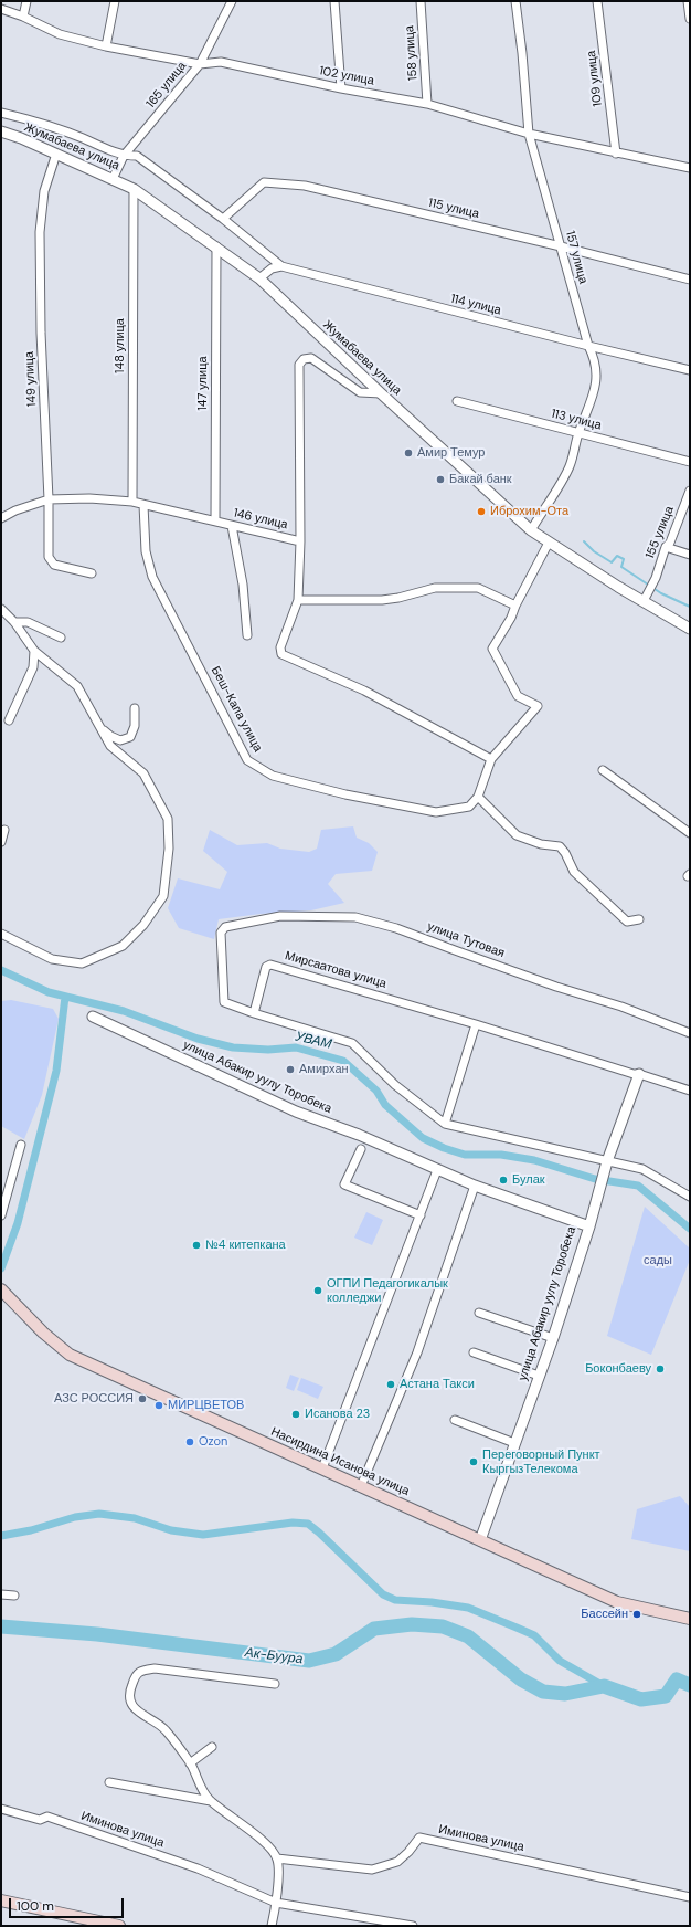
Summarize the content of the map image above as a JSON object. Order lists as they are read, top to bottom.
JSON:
{
  "streets": {
    "main road": ["Насирдина Исанова улица"],
    "street": [
      "158 улица",
      "102 улица",
      "109 улица",
      "165 улица",
      "Жумабаева улица",
      "115 улица",
      "157 улица",
      "114 улица",
      "148 улица",
      "149 улица",
      "147 улица",
      "113 улица",
      "146 улица",
      "155 улица",
      "Беш-Капа улица",
      "улица Тутовая",
      "Мирсаатова улица",
      "улица Абакир уулу Торобека",
      "Иминова улица"
    ]
  },
  "crossings": [
    ["158 улица", "102 улица"],
    ["102 улица", "109 улица"],
    ["102 улица", "165 улица"],
    ["102 улица", "157 улица"],
    ["165 улица", "Жумабаева улица"],
    ["Жумабаева улица", "157 улица"],
    ["Жумабаева улица", "148 улица"],
    ["Жумабаева улица", "149 улица"],
    ["Жумабаева улица", "147 улица"],
    ["Жумабаева улица", "146 улица"],
    ["Жумабаева улица", "155 улица"],
    ["115 улица", "157 улица"],
    ["157 улица", "114 улица"],
    ["157 улица", "113 улица"],
    ["148 улица", "146 улица"],
    ["149 улица", "146 улица"],
    ["147 улица", "146 улица"],
    ["146 улица", "Беш-Капа улица"],
    ["улица Тутовая", "Мирсаатова улица"],
    ["улица Абакир уулу Торобека", "Насирдина Исанова улица"]
  ],
  "water": ["УВАМ", "Ак-Буура"],
  "parks": ["сады"],
  "places": [
    "Амир Темур",
    "Бакай банк",
    "Иброхим-Ота",
    "Амирхан",
    "Булак",
    "№4 китепкана",
    "ОГПИ Педагогикалык колледжи",
    "Боконбаеву",
    "Астана Такси",
    "АЗС РОССИЯ",
    "МИРЦВЕТОВ",
    "Исанова 23",
    "Ozon",
    "Переговорный Пункт КыргызТелекома",
    "Бассейн"
  ],
  "scale_bar": "100 m"
}
